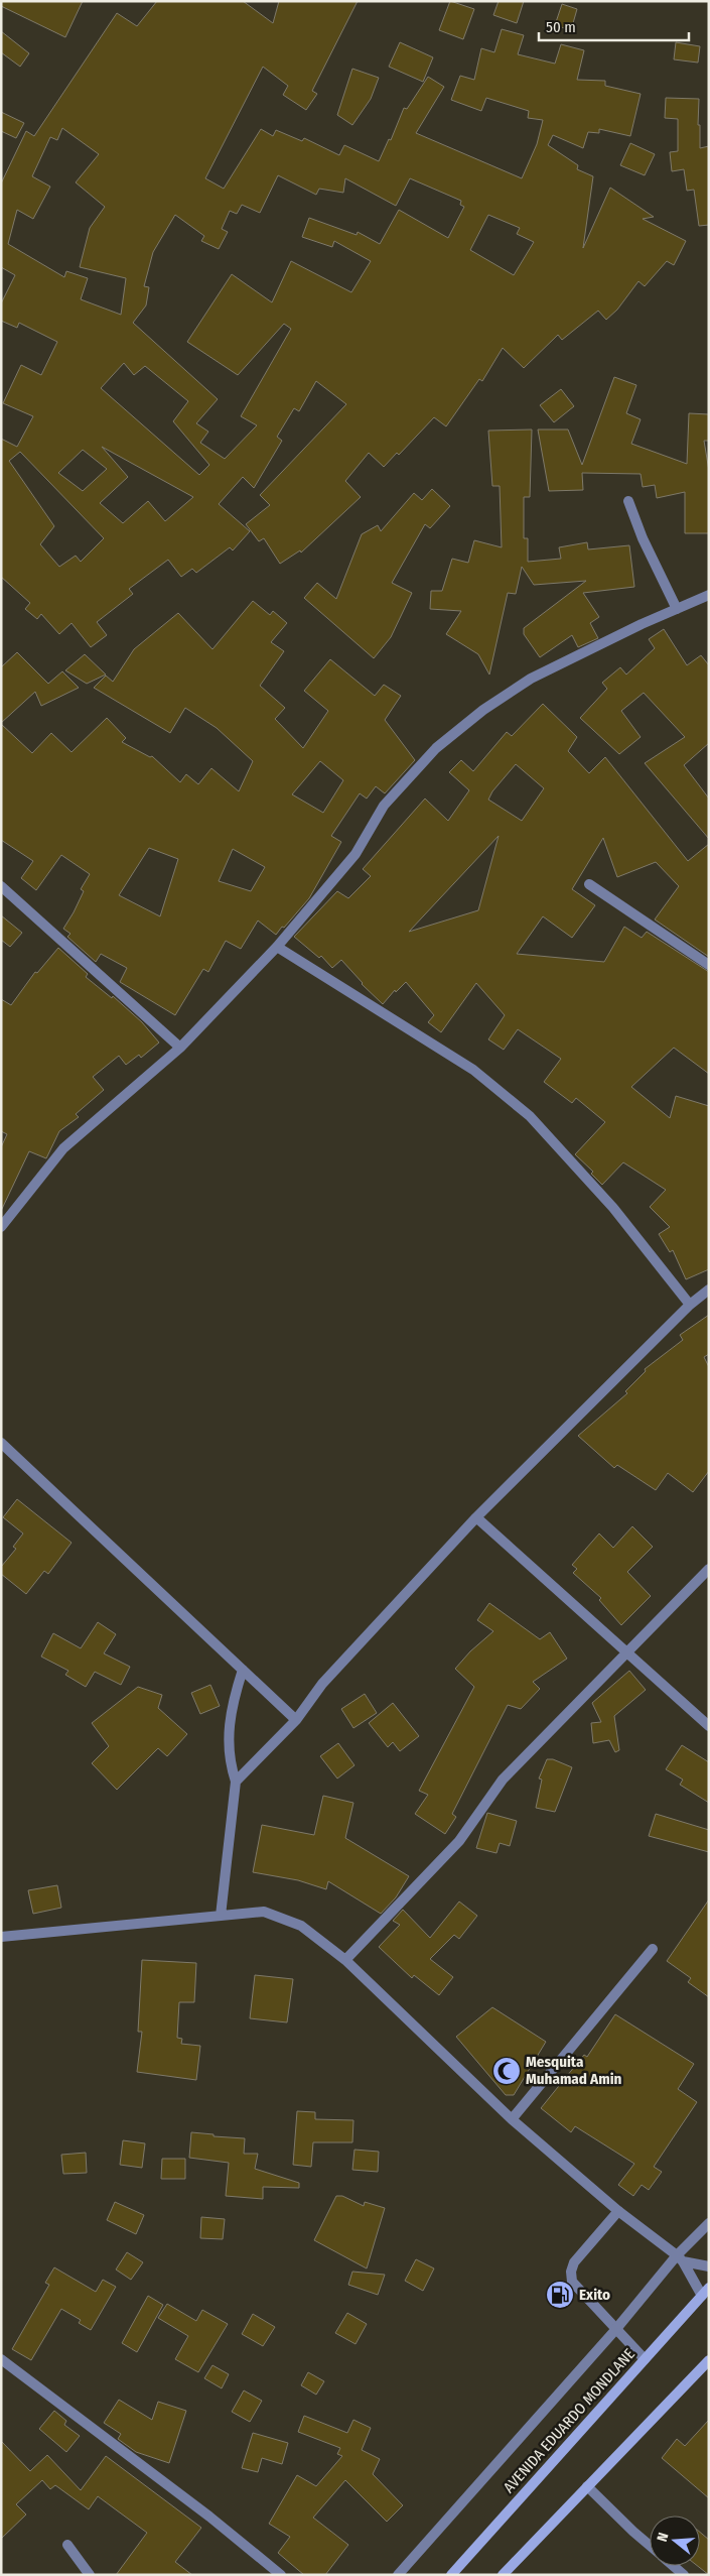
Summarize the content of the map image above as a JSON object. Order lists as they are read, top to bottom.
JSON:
{
  "streets": {
    "main road": ["AVENIDA EDUARDO MONDLANE"]
  },
  "places": {
    "mosque": ["Mesquita Muhamad Amin"],
    "fuel station": ["Exito"]
  },
  "scale_bar": "50 m",
  "north": "left"
}
